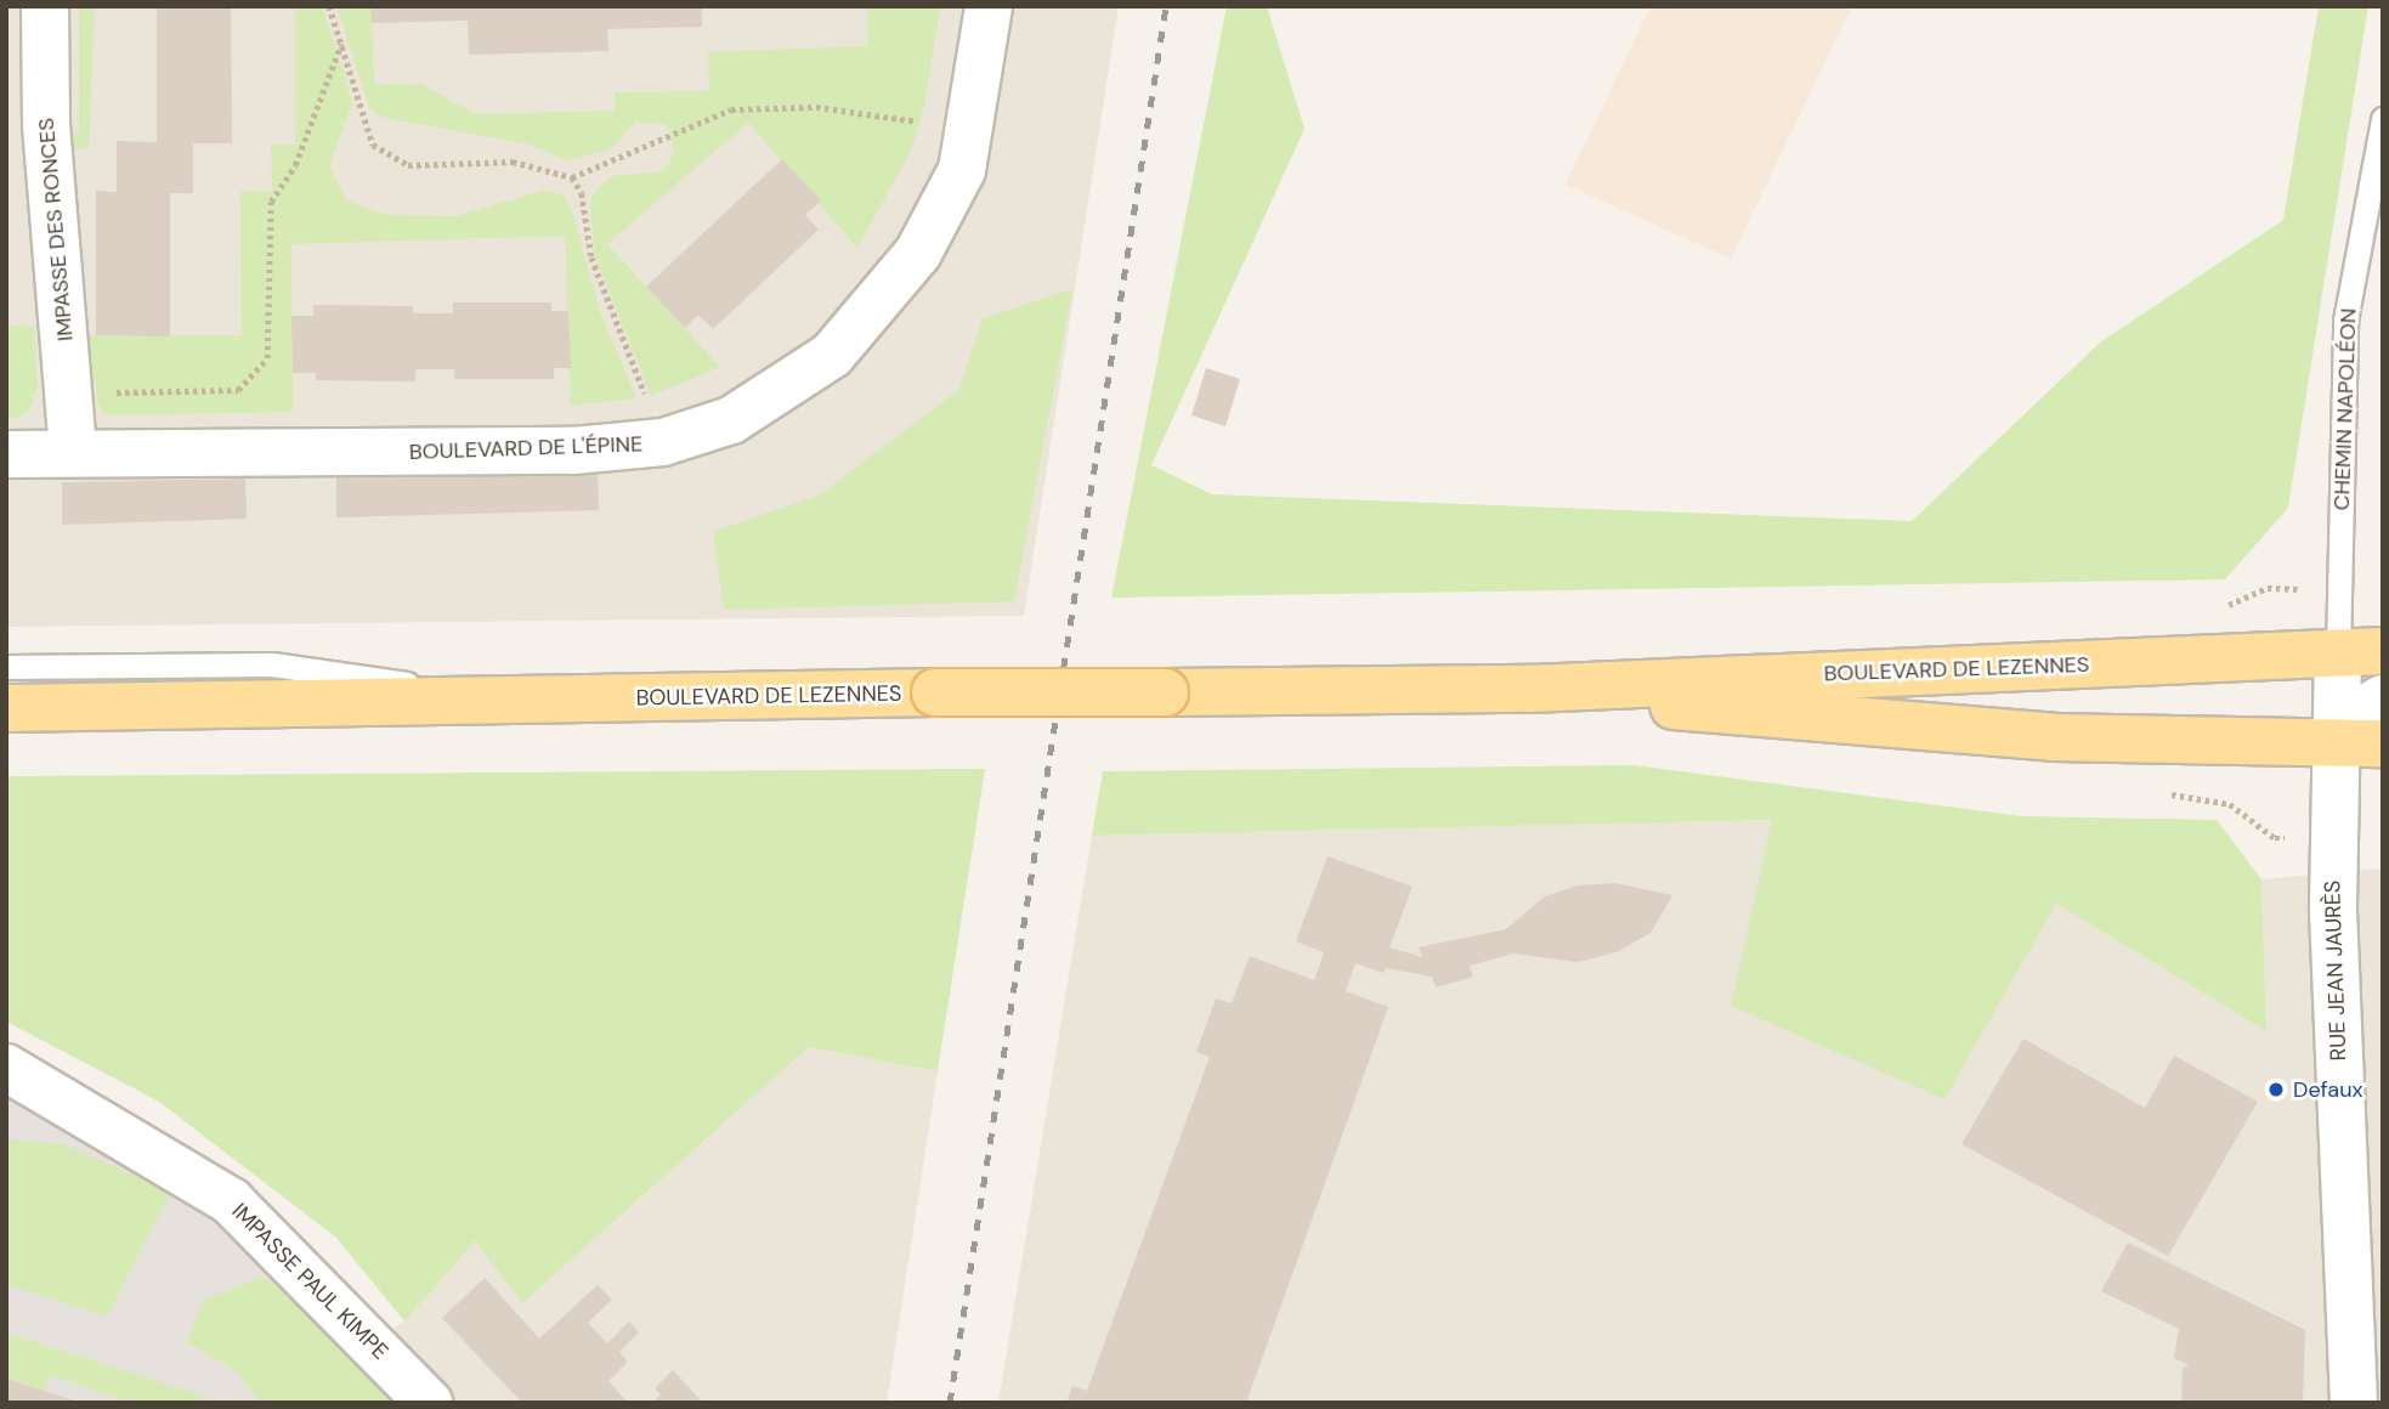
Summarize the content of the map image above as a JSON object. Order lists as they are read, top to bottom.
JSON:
{
  "streets": {
    "main road": ["BOULEVARD DE LEZENNES"],
    "street": [
      "IMPASSE DES RONCES",
      "BOULEVARD DE L'ÉPINE",
      "RUE JEAN JAURÈS",
      "IMPASSE PAUL KIMPE"
    ],
    "lane": ["CHEMIN NAPOLÉON"]
  },
  "crossings": [
    ["IMPASSE DES RONCES", "BOULEVARD DE L'ÉPINE"],
    ["CHEMIN NAPOLÉON", "BOULEVARD DE LEZENNES"],
    ["CHEMIN NAPOLÉON", "RUE JEAN JAURÈS"],
    ["BOULEVARD DE LEZENNES", "RUE JEAN JAURÈS"]
  ],
  "places": ["Defaux"]
}
